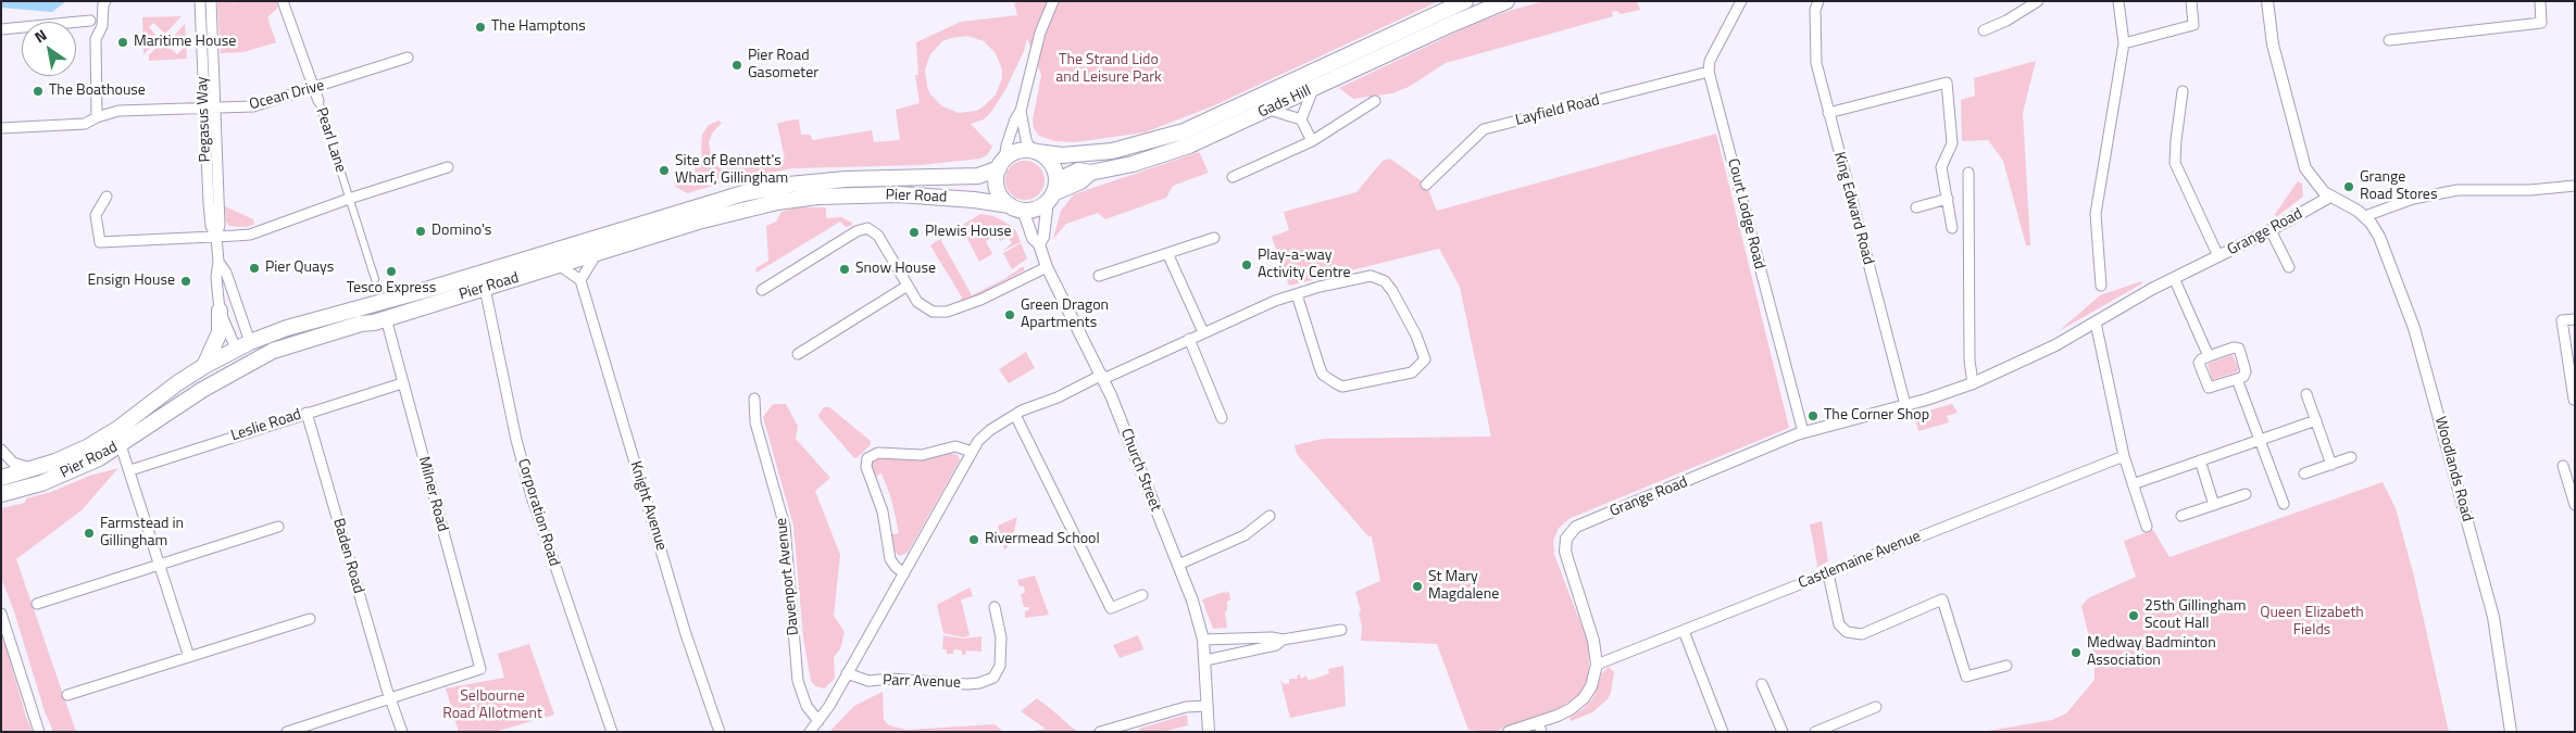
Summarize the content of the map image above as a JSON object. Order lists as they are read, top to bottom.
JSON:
{
  "streets": {
    "main road": ["Gads Hill", "Pegasus Way", "Pier Road"],
    "street": [
      "Ocean Drive",
      "Layfield Road",
      "Pearl Lane",
      "King Edward Road",
      "Court Lodge Road",
      "Grange Road",
      "Leslie Road",
      "Woodlands Road",
      "Church Street",
      "Milner Road",
      "Knight Avenue",
      "Corporation Road",
      "Baden Road",
      "Castlemaine Avenue",
      "Davenport Avenue",
      "Parr Avenue"
    ]
  },
  "crossings": [
    ["Ocean Drive", "Pegasus Way"],
    ["Ocean Drive", "Pearl Lane"],
    ["Gads Hill", "Pier Road"],
    ["Gads Hill", "Church Street"],
    ["Layfield Road", "Court Lodge Road"],
    ["Pegasus Way", "Pier Road"],
    ["Pier Road", "Church Street"],
    ["Pier Road", "Milner Road"],
    ["Pier Road", "Corporation Road"],
    ["King Edward Road", "Grange Road"],
    ["Court Lodge Road", "Grange Road"],
    ["Grange Road", "Castlemaine Avenue"],
    ["Leslie Road", "Milner Road"],
    ["Leslie Road", "Baden Road"],
    ["Milner Road", "Baden Road"]
  ],
  "parks": ["The Strand Lido and Leisure Park", "Queen Elizabeth Fields", "Selbourne Road Allotment"],
  "places": [
    "The Hamptons",
    "Maritime House",
    "Pier Road Gasometer",
    "The Boathouse",
    "Site of Bennett's Wharf, Gillingham",
    "Grange Road Stores",
    "Domino's",
    "Plewis House",
    "Play-a-way Activity Centre",
    "Pier Quays",
    "Snow House",
    "Tesco Express",
    "Ensign House",
    "Green Dragon Apartments",
    "The Corner Shop",
    "Farmstead in Gillingham",
    "Rivermead School",
    "St Mary Magdalene",
    "25th Gillingham Scout Hall",
    "Medway Badminton Association"
  ],
  "north": "top left"
}
